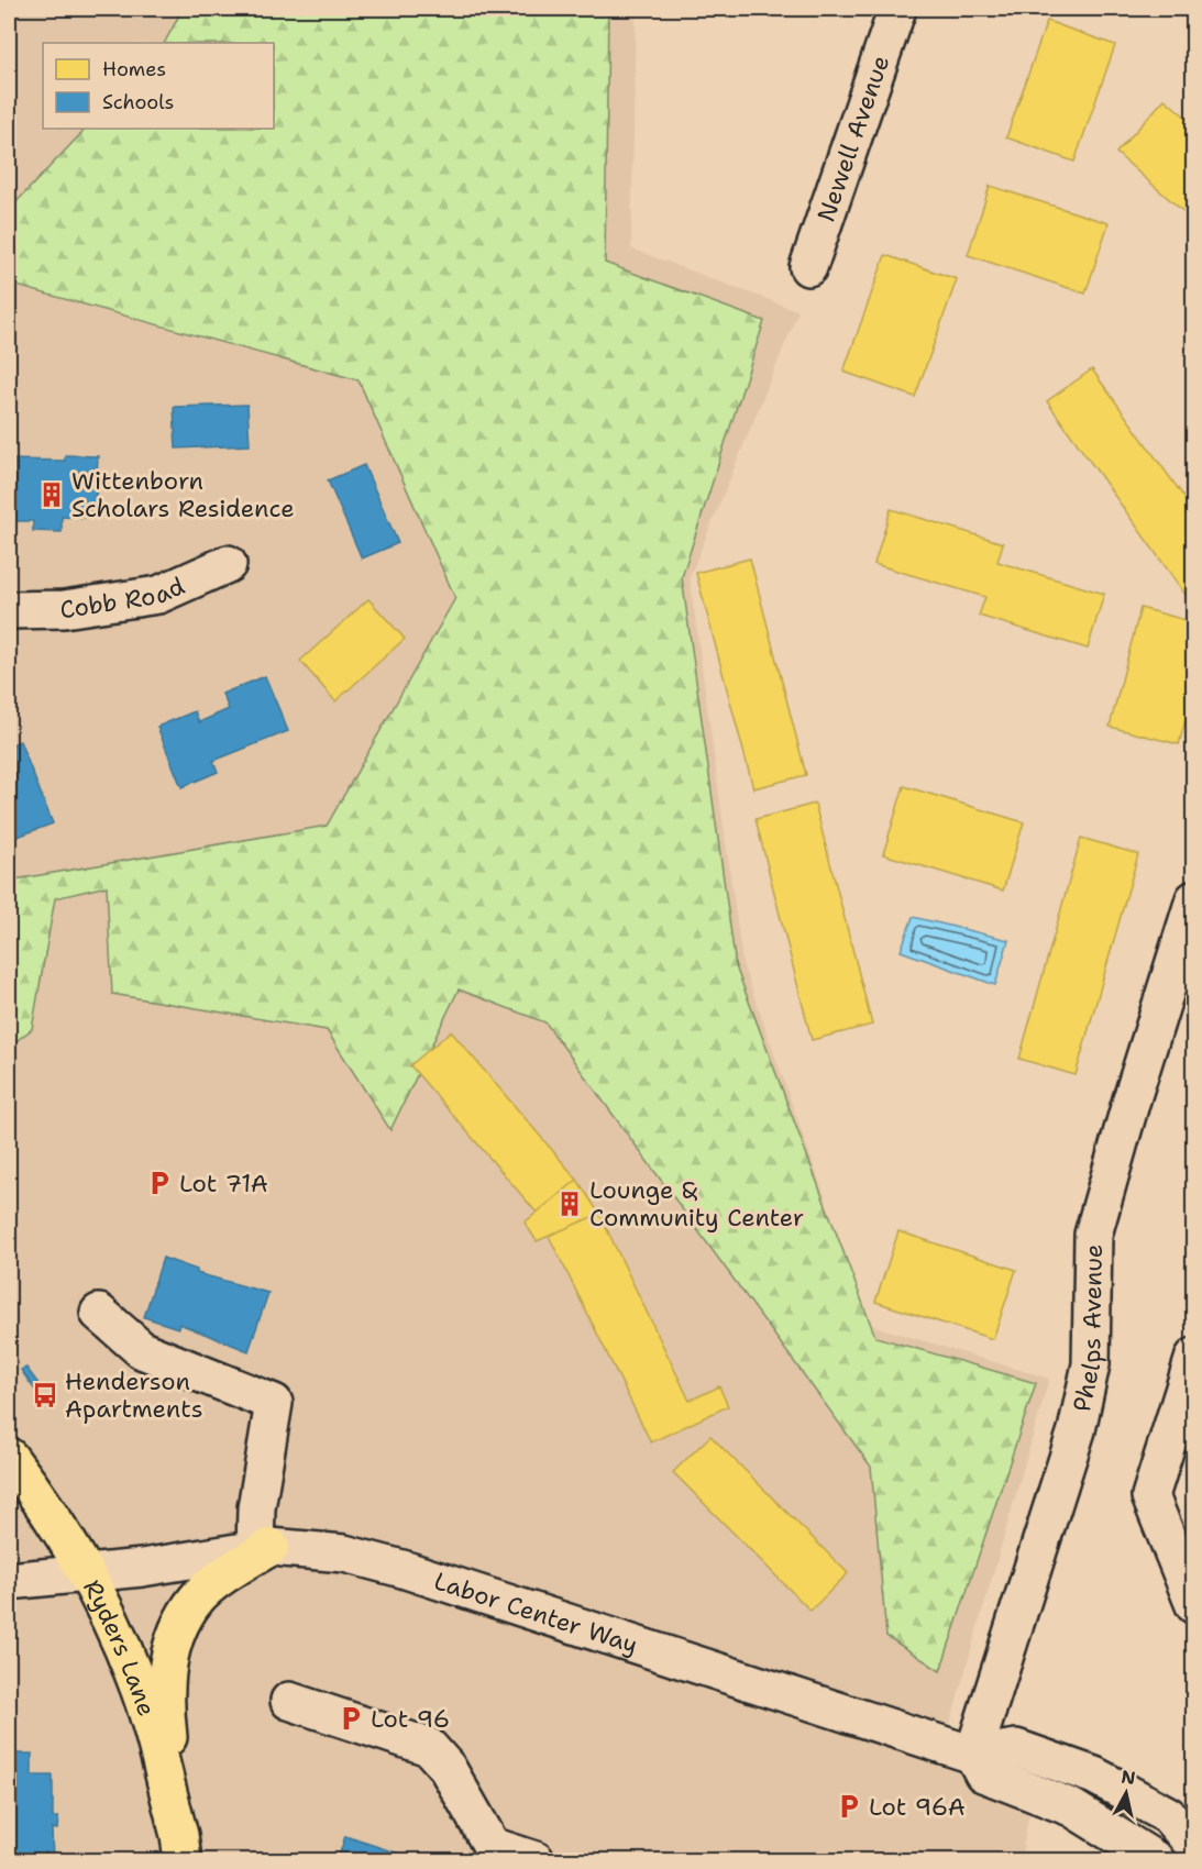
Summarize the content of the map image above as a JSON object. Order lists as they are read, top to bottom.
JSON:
{
  "streets": {
    "main road": ["Ryders Lane"],
    "street": [
      "Newell Avenue",
      "Cobb Road",
      "Phelps Avenue",
      "Labor Center Way"
    ]
  },
  "crossings": [
    ["Phelps Avenue", "Labor Center Way"],
    ["Labor Center Way", "Ryders Lane"]
  ],
  "places": {
    "building": ["Wittenborn Scholars Residence", "Lounge & Community Center"],
    "parking": ["Lot 71A", "Lot 96", "Lot 96A"],
    "bus stop": ["Henderson Apartments"]
  },
  "legend": ["Homes", "Schools"],
  "north": "top"
}
